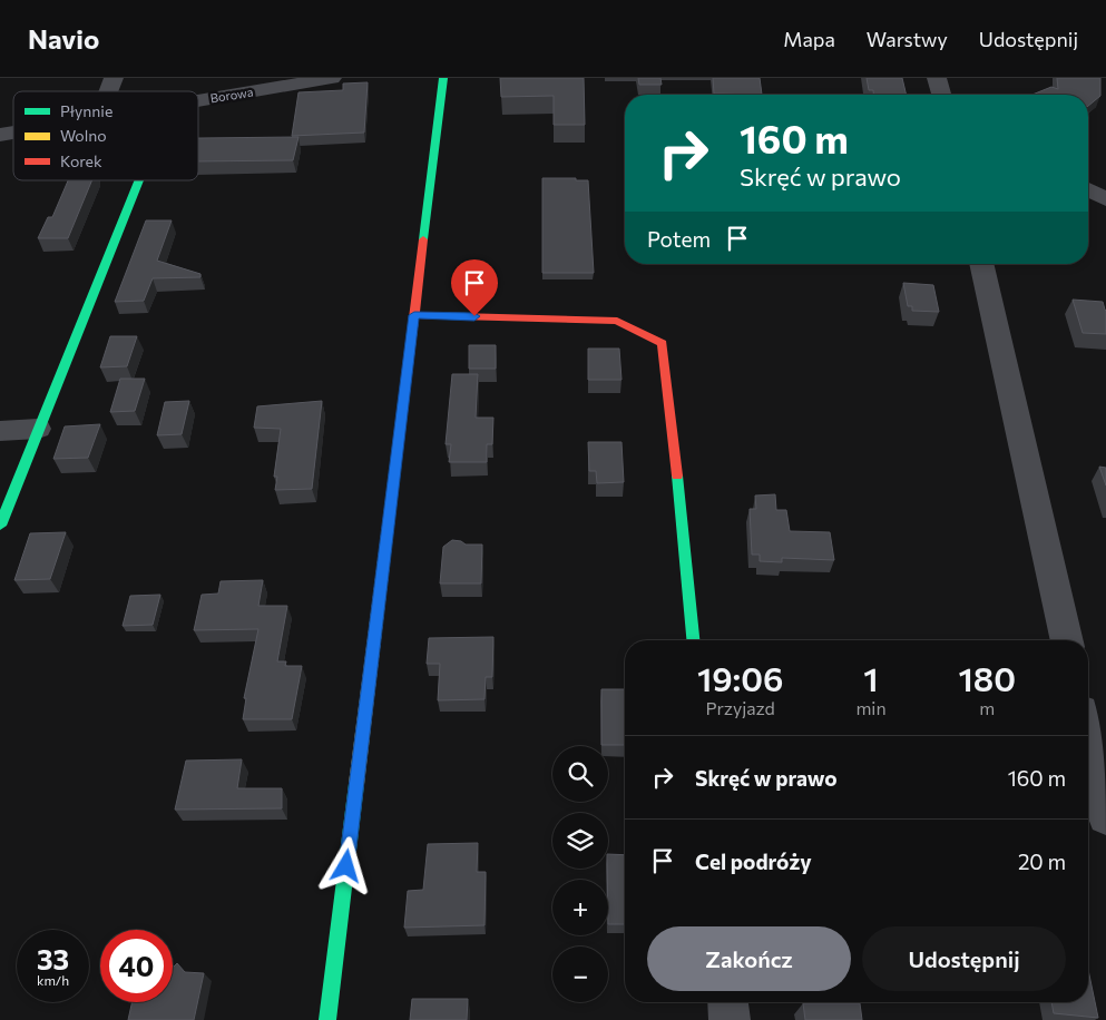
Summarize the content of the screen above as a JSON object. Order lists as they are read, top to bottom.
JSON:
{
  "streets": {
    "street": ["Borowa"]
  },
  "legend": ["Płynnie", "Wolno", "Korek"],
  "page": {
    "header": "Navio",
    "nav": ["Mapa", "Warstwy", "Udostępnij"],
    "turn": ["160 m", "Skręć w prawo"],
    "then": "Potem",
    "eta": [
      "19:06",
      "Przyjazd",
      "1",
      "min",
      "180",
      "m"
    ],
    "list": [
      {
        "name": "Skręć w prawo",
        "value": "160 m"
      },
      {
        "name": "Cel podróży",
        "value": "20 m"
      }
    ],
    "map_buttons": ["+", "−"],
    "buttons": ["Zakończ", "Udostępnij"],
    "speed": "33 km/h",
    "limit": "40"
  }
}
